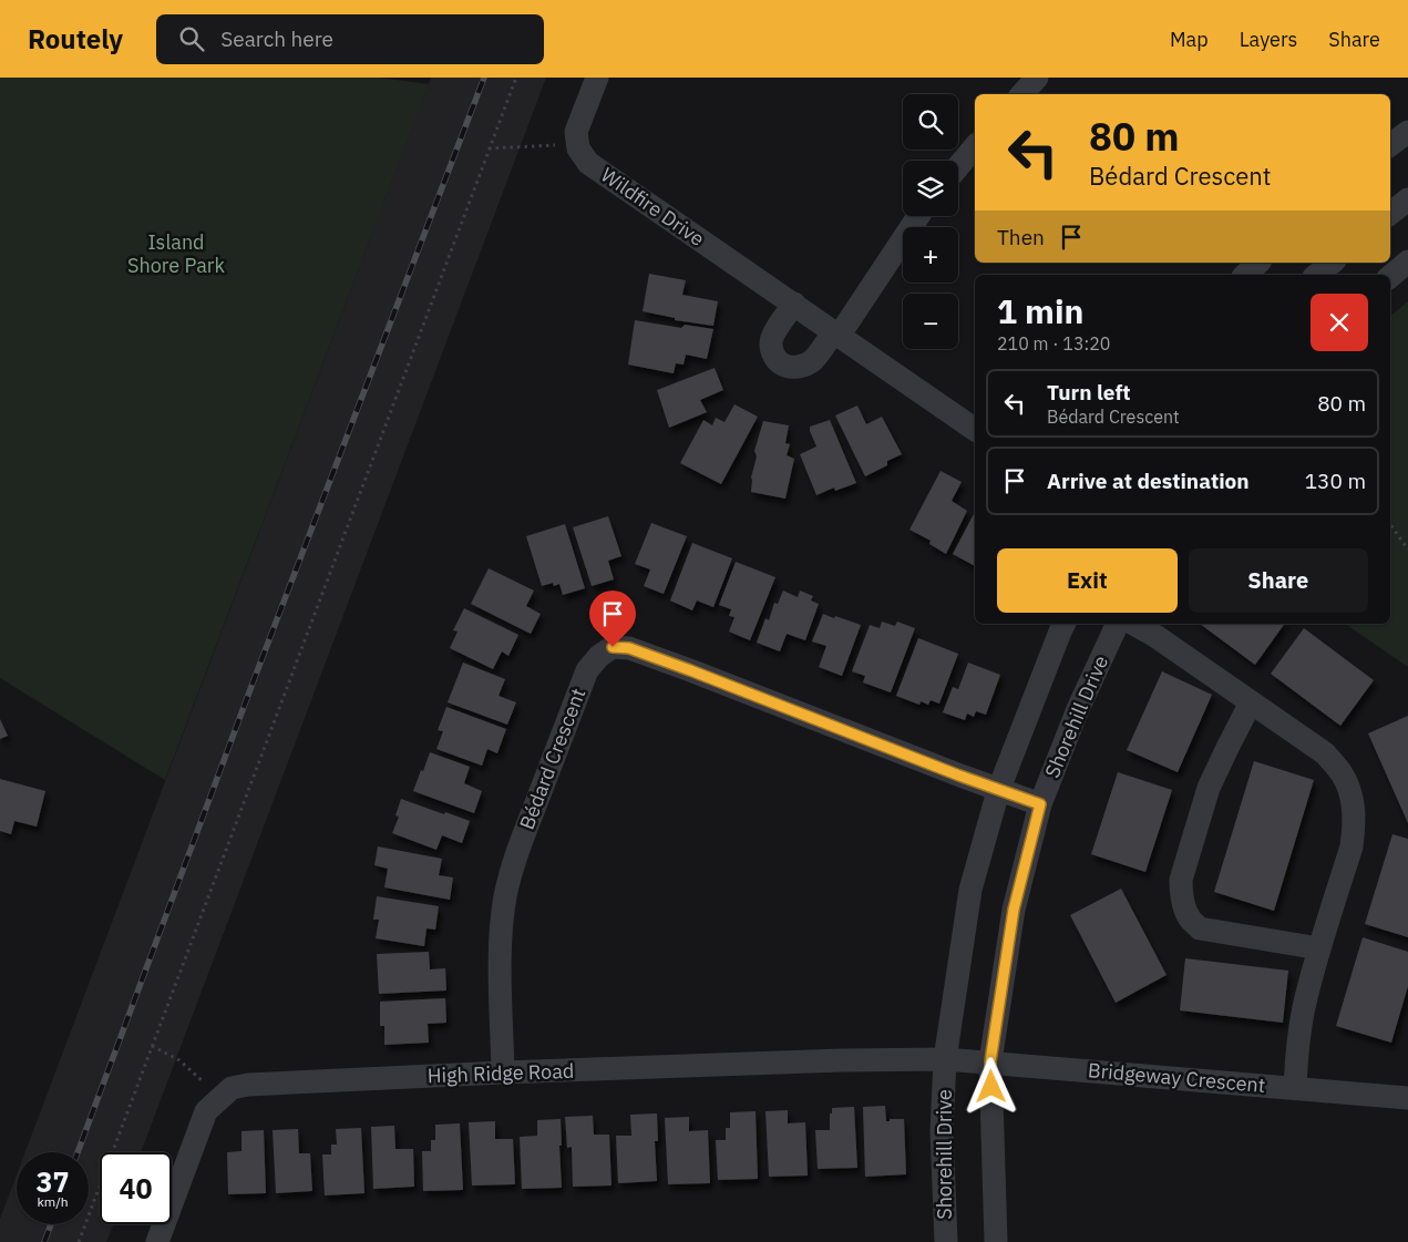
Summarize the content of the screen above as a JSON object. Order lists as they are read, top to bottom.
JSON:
{
  "streets": {
    "street": [
      "Wildfire Drive",
      "Shorehill Drive",
      "Bédard Crescent",
      "High Ridge Road",
      "Bridgeway Crescent"
    ]
  },
  "crossings": [
    ["Shorehill Drive", "Bédard Crescent"],
    ["Shorehill Drive", "High Ridge Road"],
    ["Shorehill Drive", "Bridgeway Crescent"],
    ["Bédard Crescent", "High Ridge Road"],
    ["High Ridge Road", "Bridgeway Crescent"]
  ],
  "parks": ["Island Shore Park"],
  "page": {
    "header": "Routely",
    "search": "Search here",
    "nav": ["Map", "Layers", "Share"],
    "map_buttons": ["+", "−"],
    "turn": ["80 m", "Bédard Crescent"],
    "then": "Then",
    "heading": ["1 min", "210 m · 13:20"],
    "list": [
      {
        "name": "Turn left",
        "note": "Bédard Crescent",
        "value": "80 m"
      },
      {
        "name": "Arrive at destination",
        "value": "130 m"
      }
    ],
    "buttons": ["Exit", "Share"],
    "speed": "37 km/h",
    "limit": "40"
  }
}
